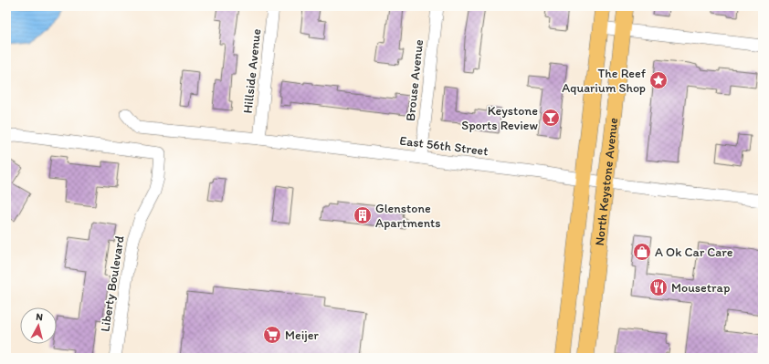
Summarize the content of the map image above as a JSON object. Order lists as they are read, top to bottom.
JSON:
{
  "streets": {
    "main road": ["North Keystone Avenue"],
    "street": [
      "Hillside Avenue",
      "Brouse Avenue",
      "East 56th Street",
      "Liberty Boulevard"
    ]
  },
  "crossings": [
    ["Hillside Avenue", "East 56th Street"],
    ["Brouse Avenue", "East 56th Street"],
    ["East 56th Street", "North Keystone Avenue"]
  ],
  "places": {
    "place": ["The Reef Aquarium Shop"],
    "bar": ["Keystone Sports Review"],
    "building": ["Glenstone Apartments"],
    "shop": ["A Ok Car Care"],
    "restaurant": ["Mousetrap"],
    "supermarket": ["Meijer"]
  },
  "north": "top"
}
